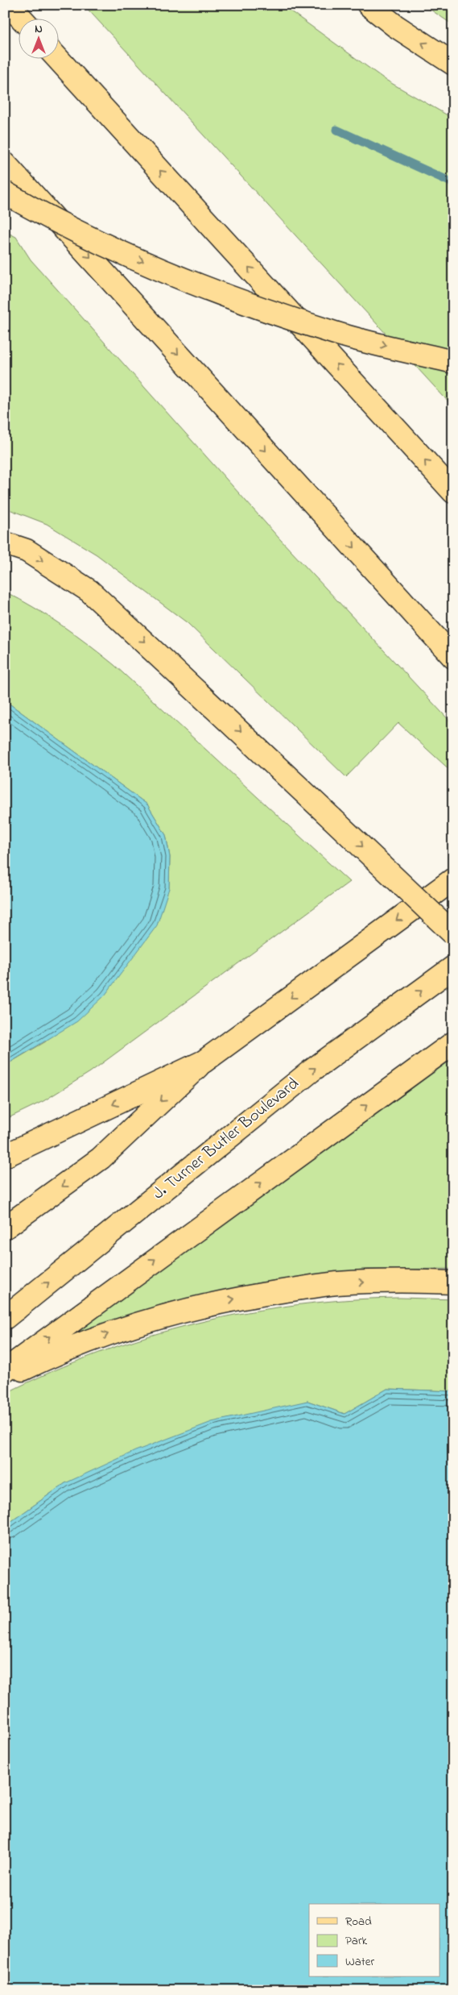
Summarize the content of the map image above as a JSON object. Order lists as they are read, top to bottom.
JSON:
{
  "streets": {
    "main road": ["J. Turner Butler Boulevard"]
  },
  "legend": ["Road", "Park", "Water"],
  "north": "top"
}
